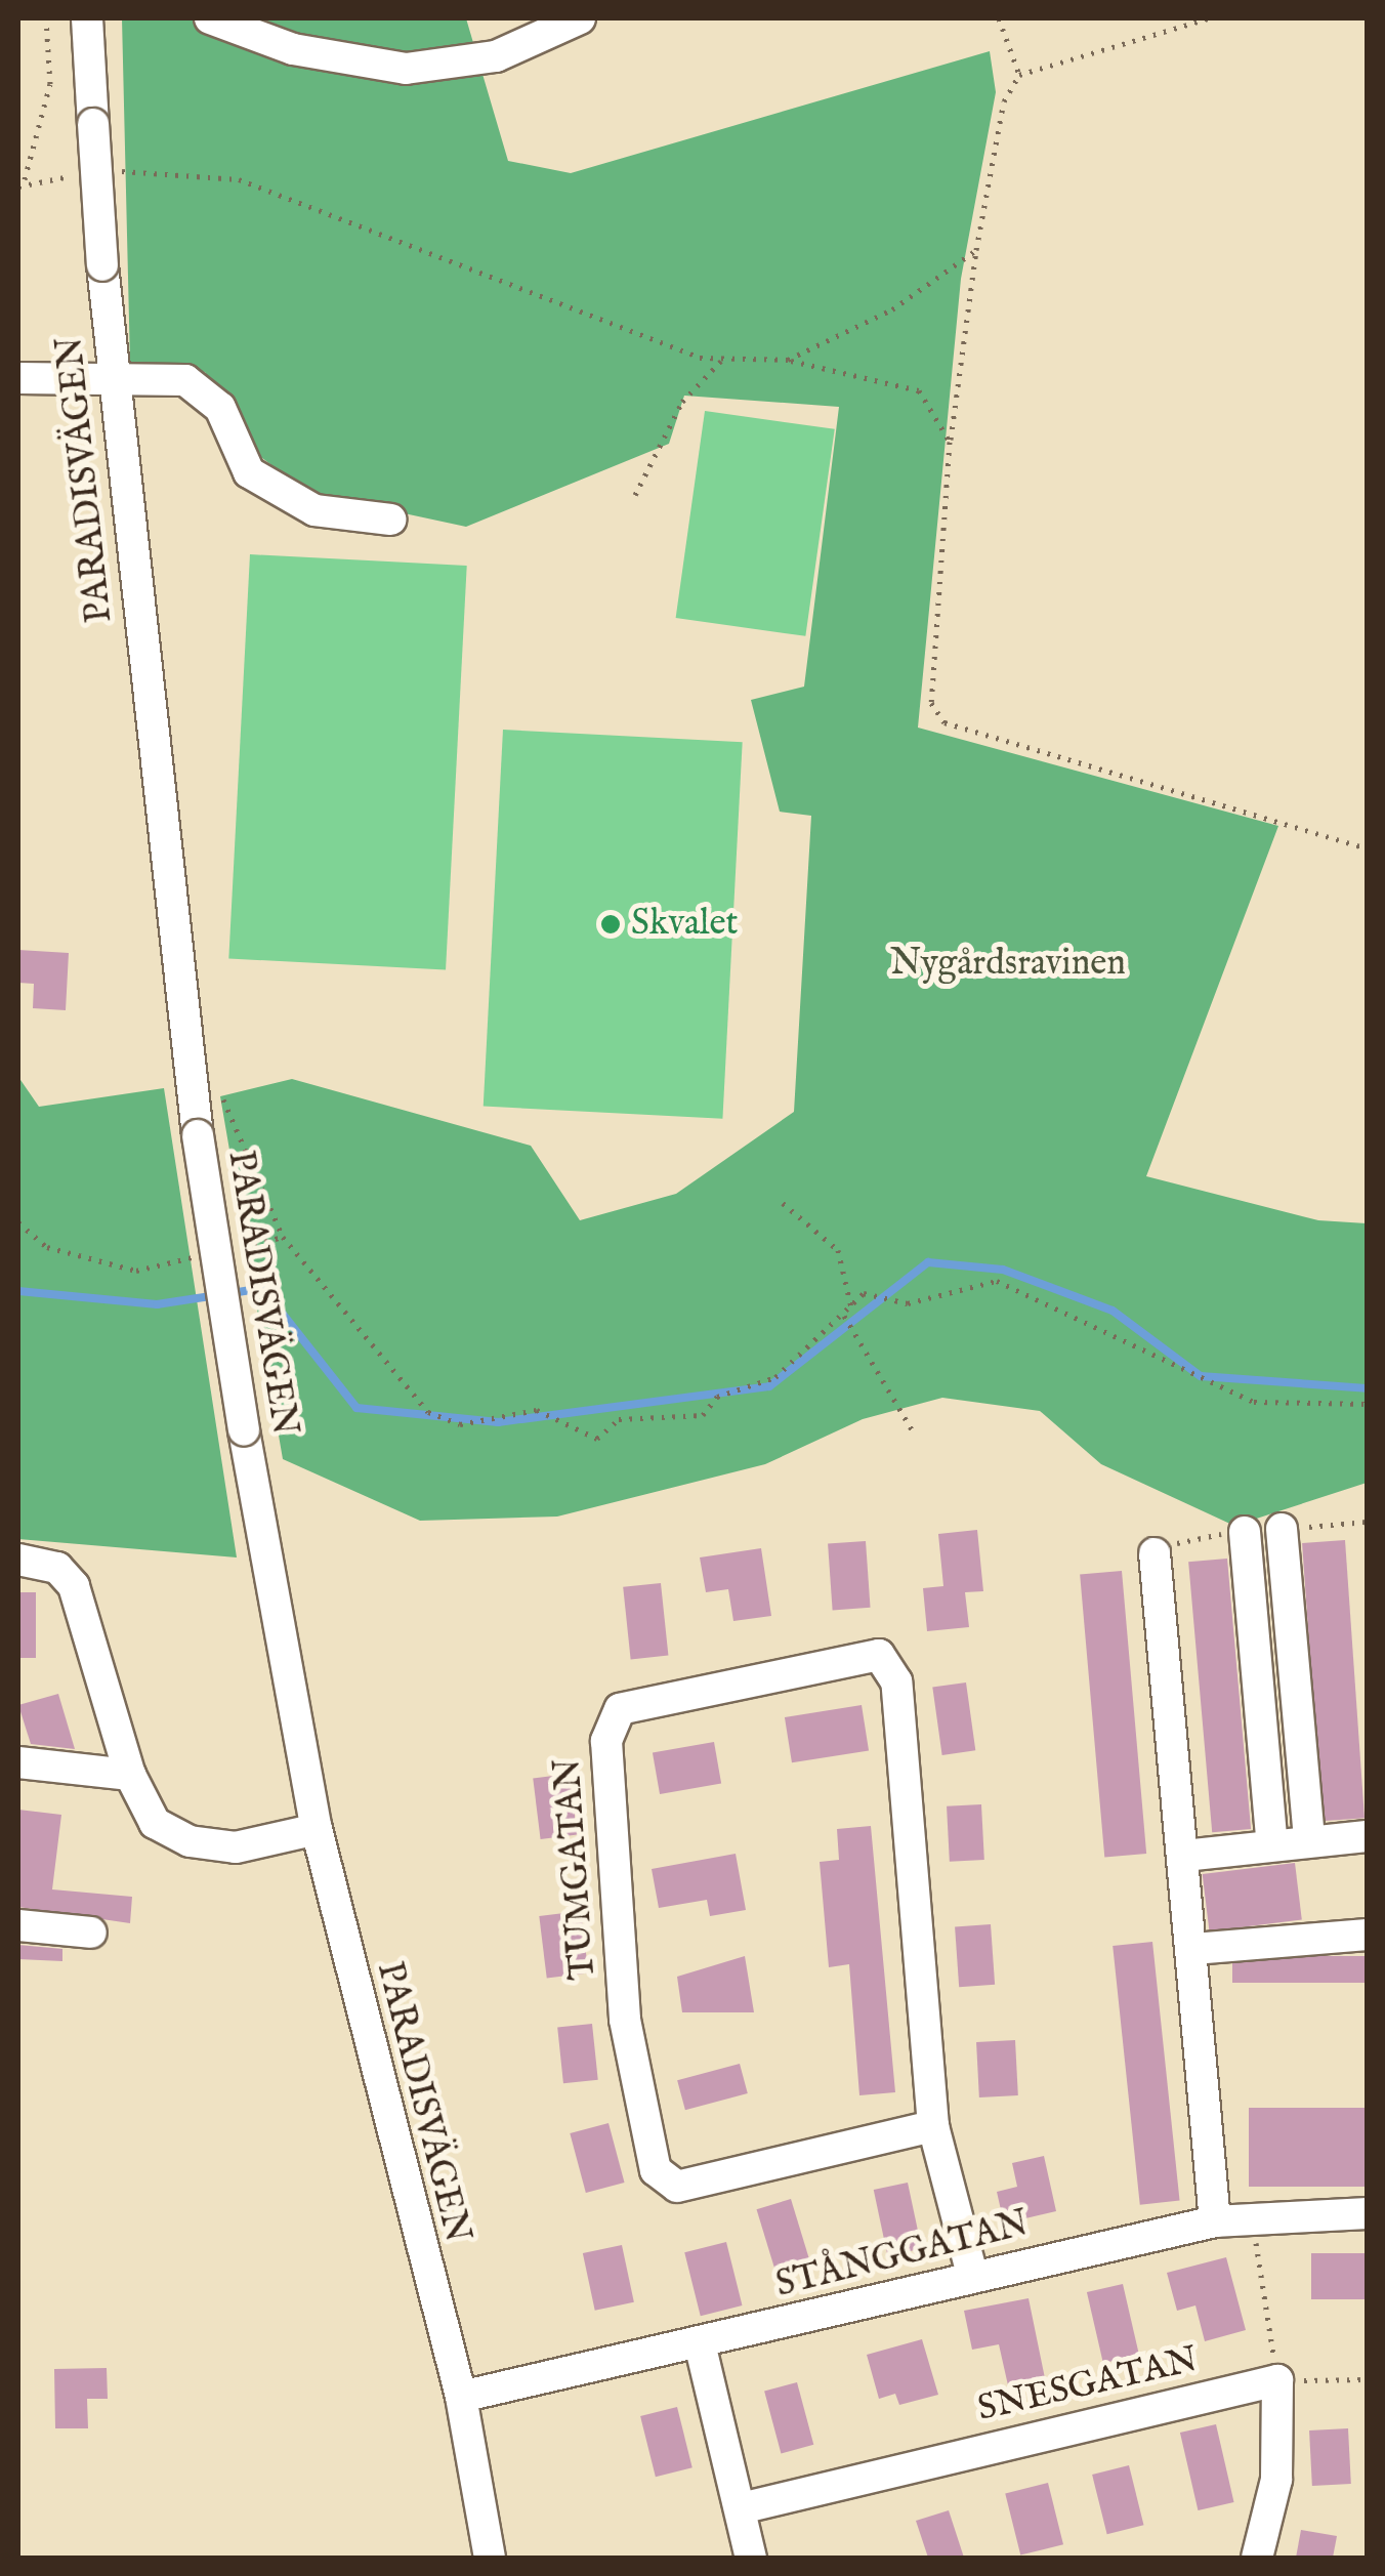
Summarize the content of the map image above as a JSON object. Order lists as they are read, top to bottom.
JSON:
{
  "streets": {
    "street": [
      "PARADISVÄGEN",
      "TUMGATAN",
      "STÅNGGATAN",
      "SNESGATAN"
    ]
  },
  "crossings": [
    ["PARADISVÄGEN", "STÅNGGATAN"],
    ["TUMGATAN", "STÅNGGATAN"]
  ],
  "parks": ["Nygårdsravinen"],
  "places": ["Skvalet"]
}
